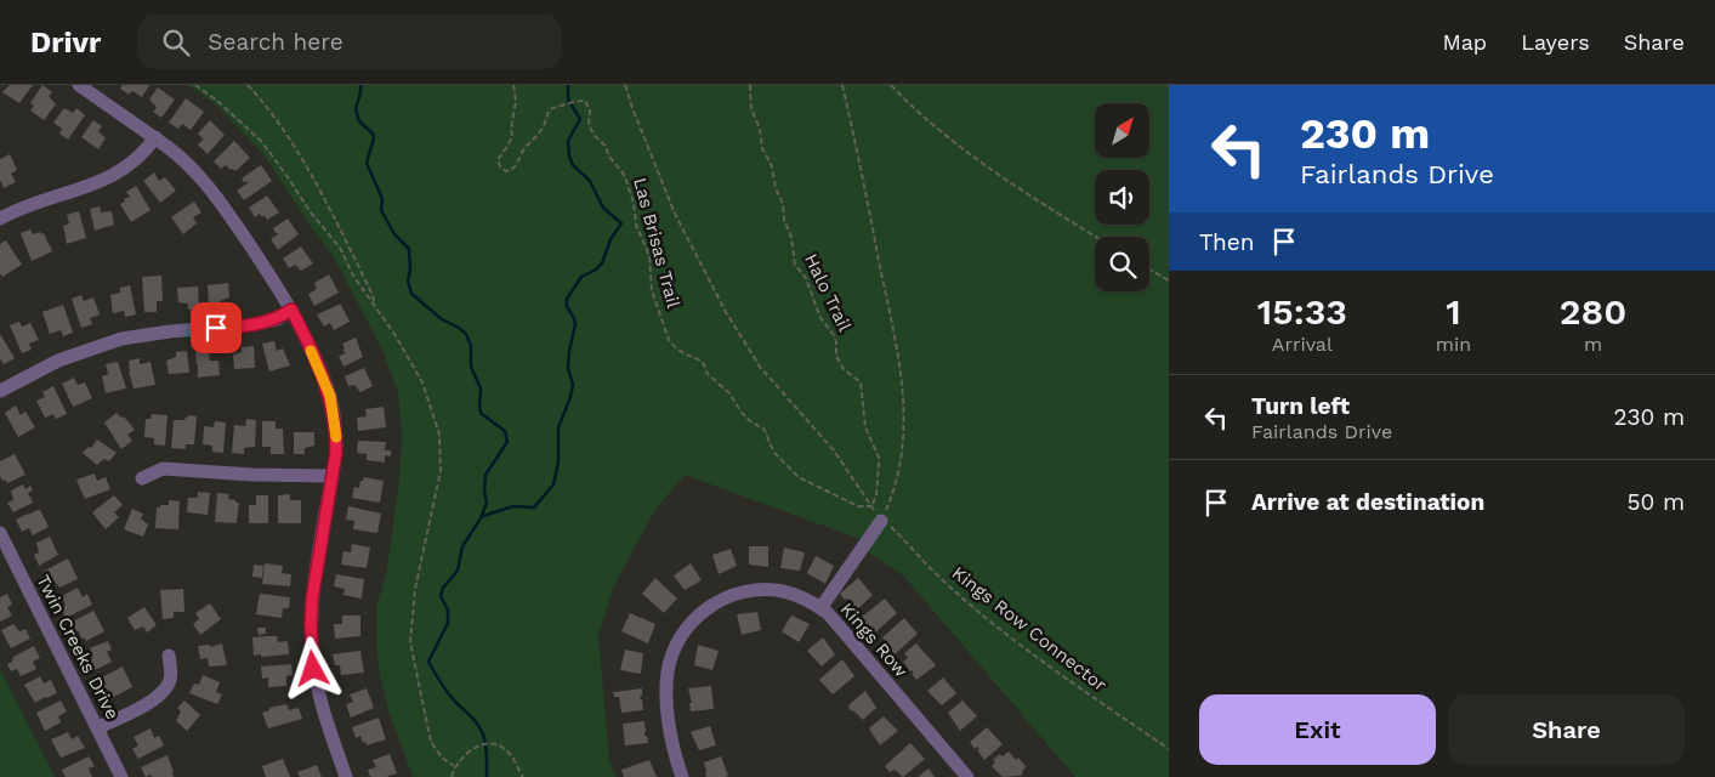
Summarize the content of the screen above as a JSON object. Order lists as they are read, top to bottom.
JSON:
{
  "streets": {
    "street": ["Kings Row", "Twin Creeks Drive"],
    "path": ["Las Brisas Trail", "Halo Trail", "Kings Row Connector"]
  },
  "crossings": [
    ["Las Brisas Trail", "Halo Trail"]
  ],
  "north": "top right",
  "page": {
    "header": "Drivr",
    "search": "Search here",
    "nav": ["Map", "Layers", "Share"],
    "turn": ["230 m", "Fairlands Drive"],
    "then": "Then",
    "eta": [
      "15:33",
      "Arrival",
      "1",
      "min",
      "280",
      "m"
    ],
    "list": [
      {
        "name": "Turn left",
        "note": "Fairlands Drive",
        "value": "230 m"
      },
      {
        "name": "Arrive at destination",
        "value": "50 m"
      }
    ],
    "buttons": ["Exit", "Share"]
  }
}
